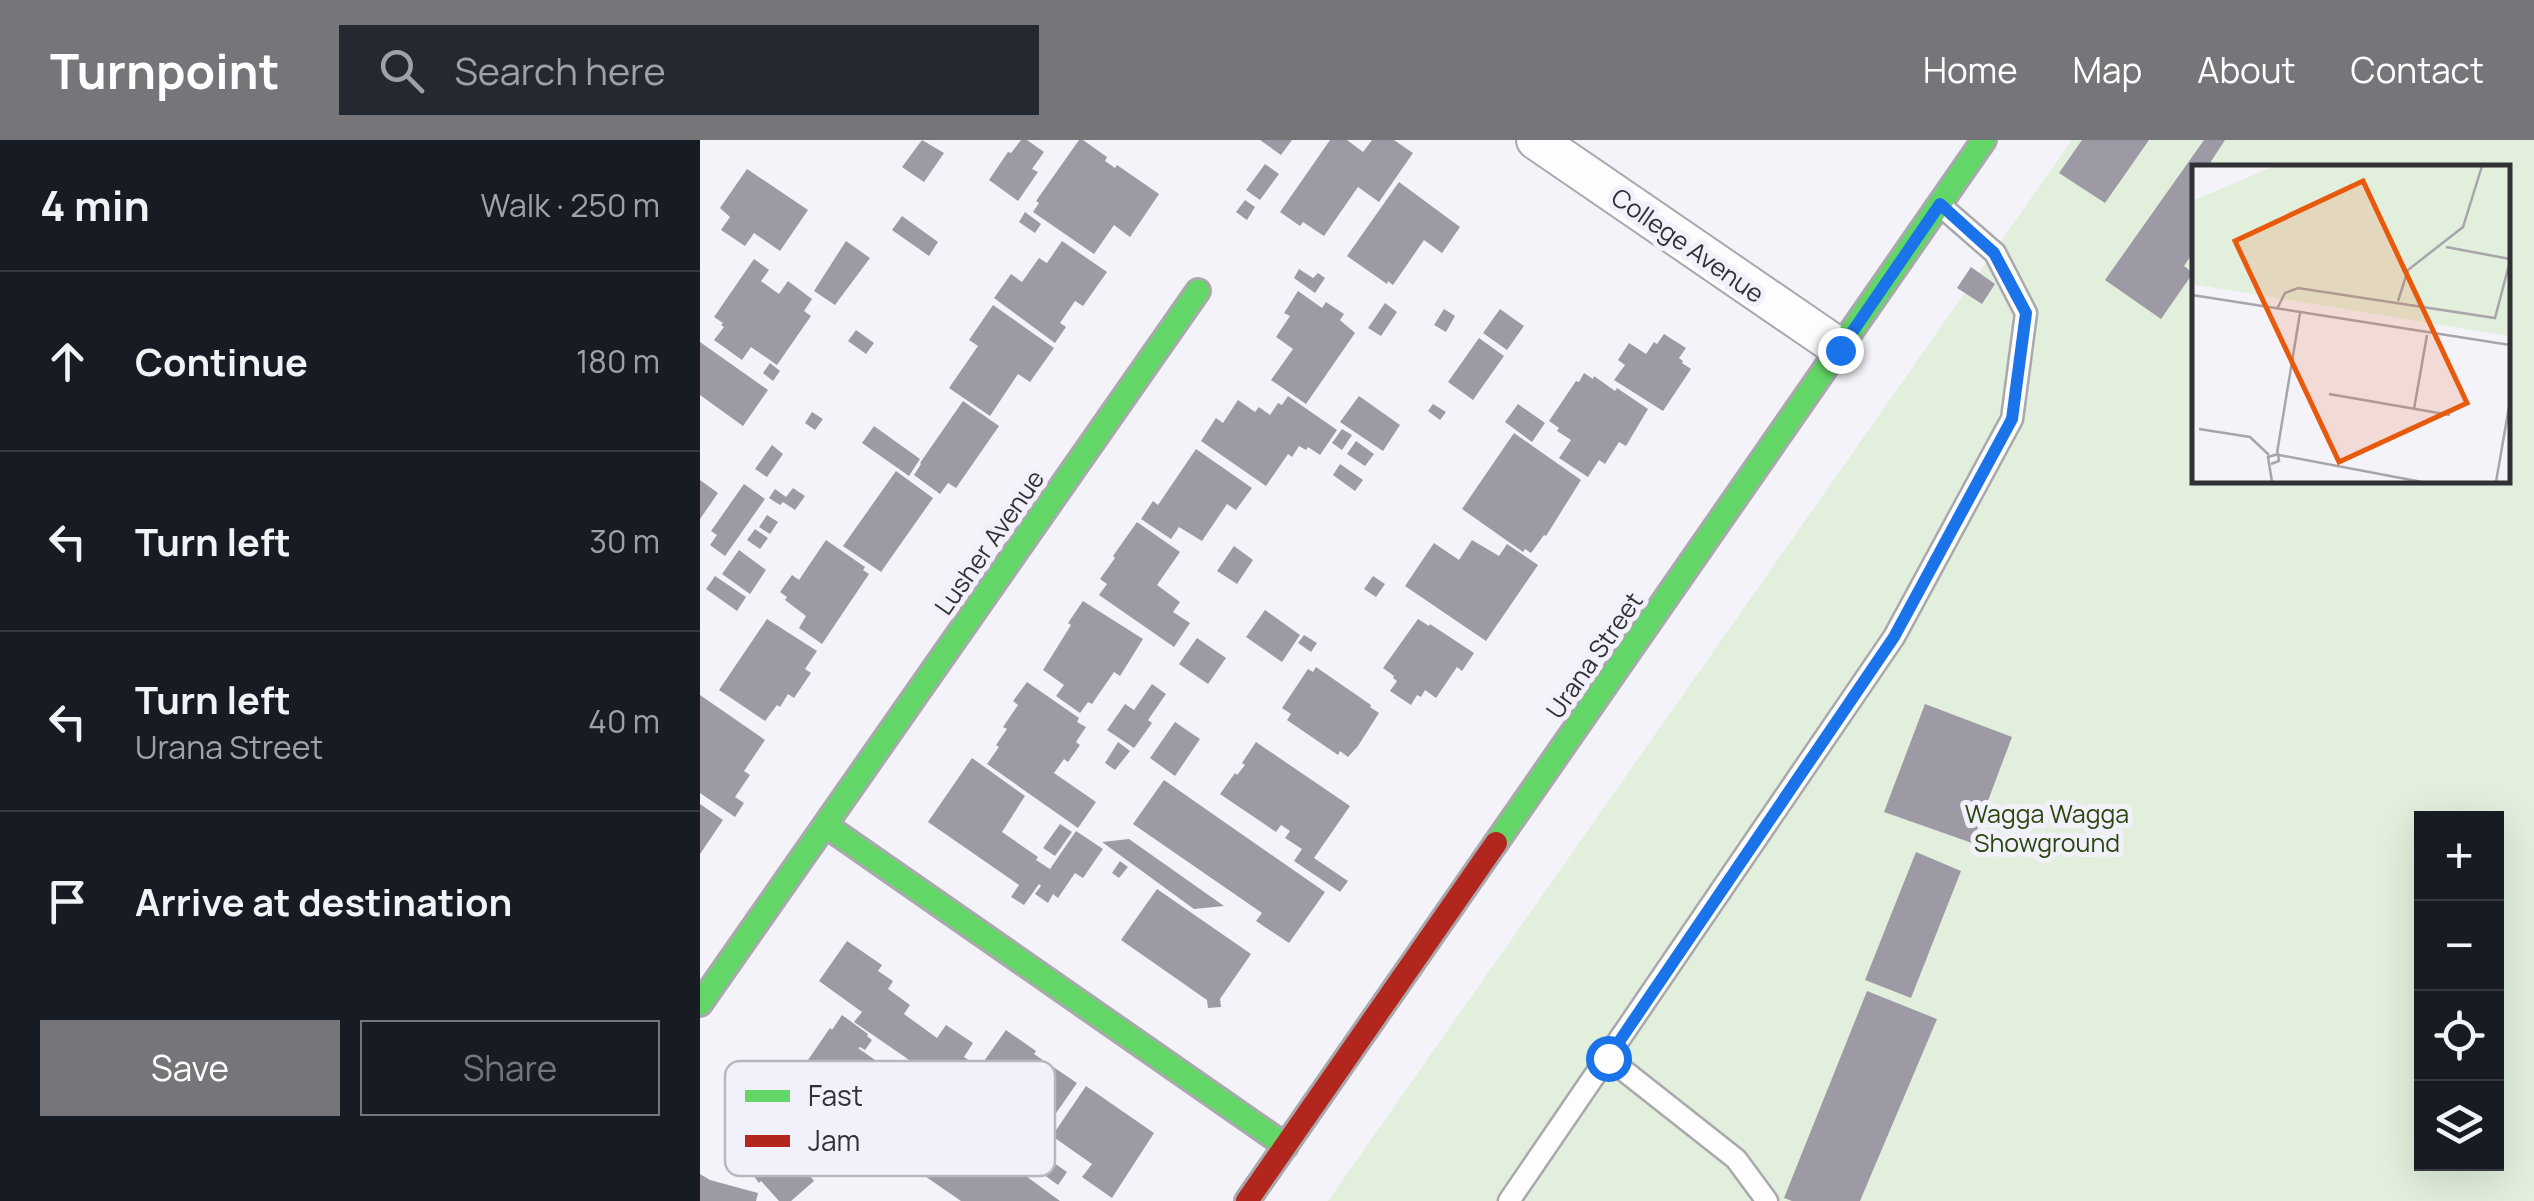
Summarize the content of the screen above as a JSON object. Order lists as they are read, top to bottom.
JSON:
{
  "streets": {
    "street": ["College Avenue", "Lusher Avenue", "Urana Street"]
  },
  "crossings": [
    ["College Avenue", "Urana Street"]
  ],
  "parks": ["Wagga Wagga Showground"],
  "legend": ["Fast", "Jam"],
  "page": {
    "header": "Turnpoint",
    "search": "Search here",
    "nav": [
      "Home",
      "Map",
      "About",
      "Contact"
    ],
    "heading": ["4 min", "Walk · 250 m"],
    "list": [
      ["Continue", "180 m"],
      ["Turn left", "30 m"],
      ["Turn left", "Urana Street", "40 m"],
      "Arrive at destination"
    ],
    "map_buttons": ["+", "−"],
    "buttons": ["Save", "Share"]
  }
}
